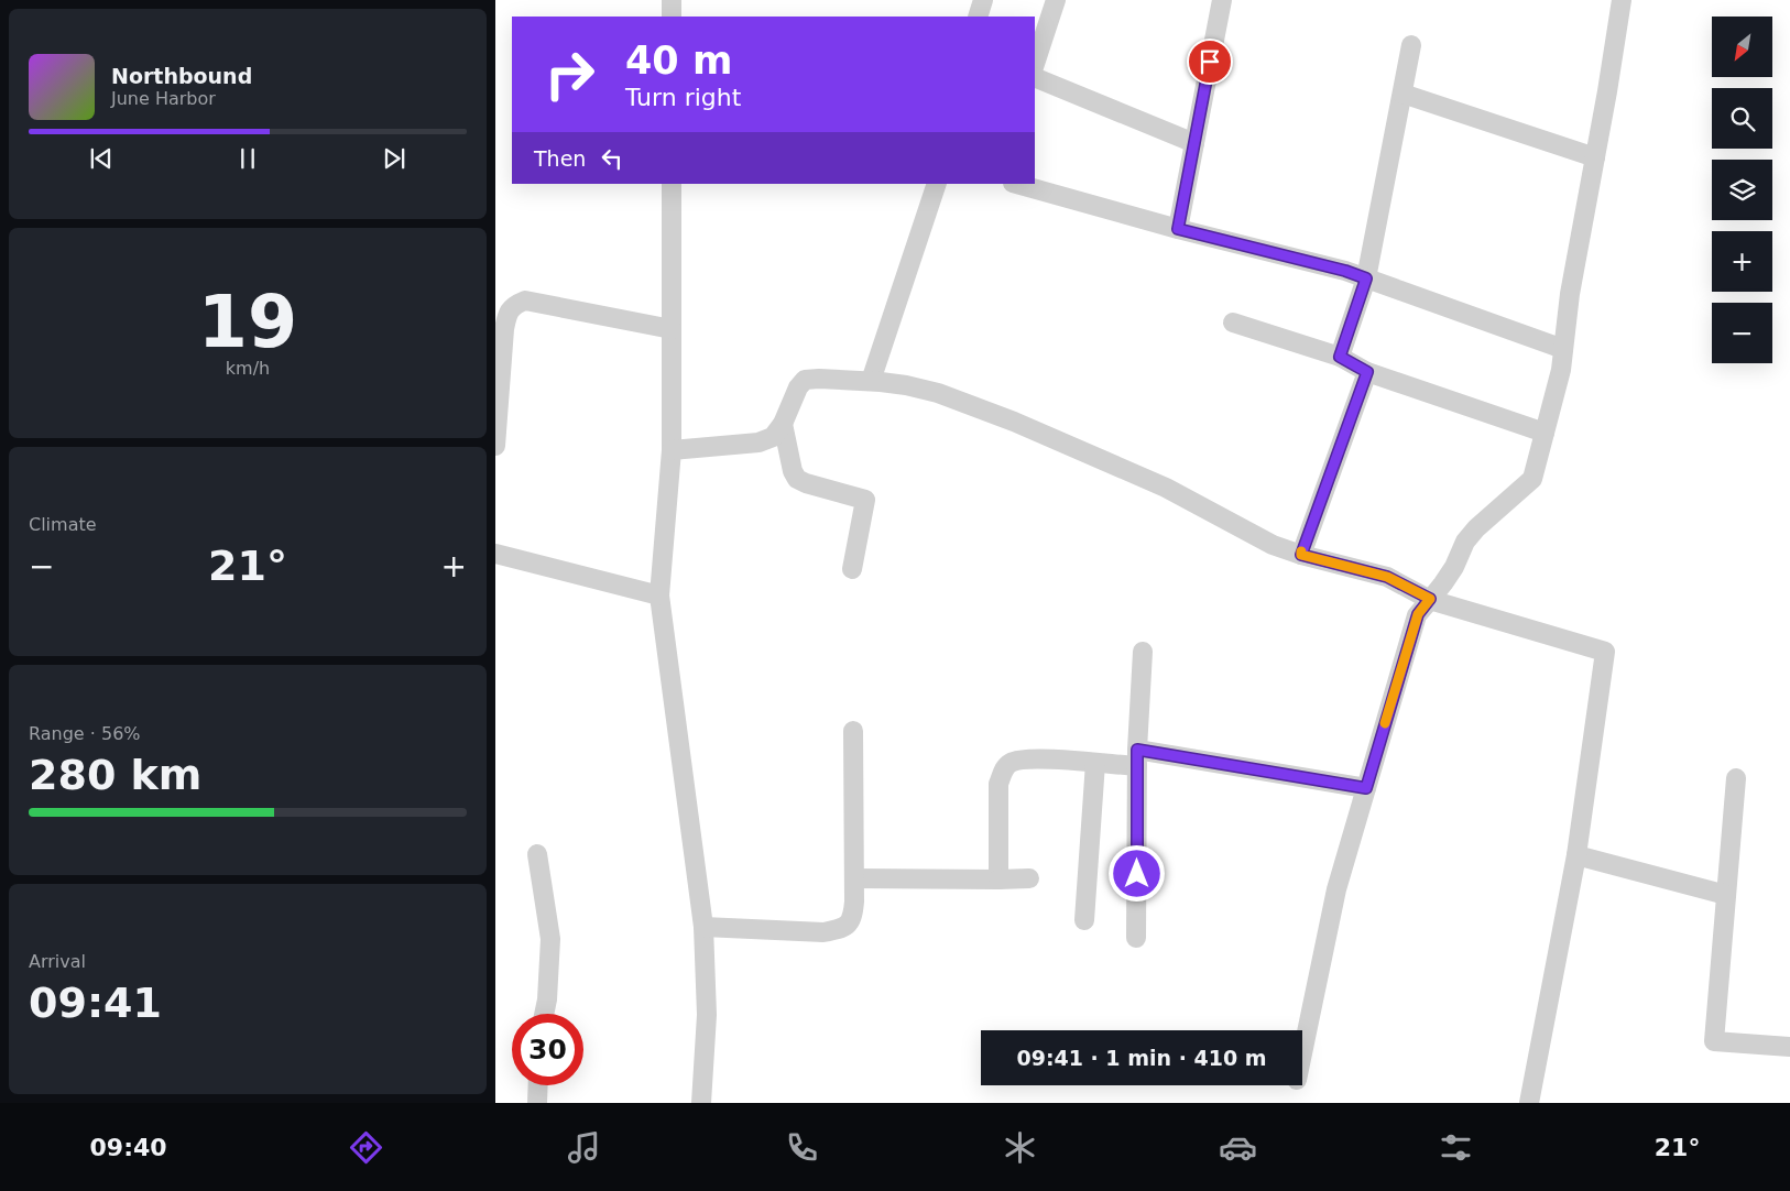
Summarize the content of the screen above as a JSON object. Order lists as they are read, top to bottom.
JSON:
{
  "north": "bottom left",
  "page": {
    "map_buttons": ["+", "−"],
    "turn": ["40 m", "Turn right"],
    "song": ["Northbound", "June Harbor"],
    "then": "Then",
    "tile": [
      ["19", "km/h"],
      "Climate",
      ["Range · 56%", "280 km"],
      ["Arrival", "09:41"]
    ],
    "heat": ["−", "21°", "+"],
    "limit": "30",
    "trip": "09:41 · 1 min · 410 m",
    "tabs": ["09:40", "21°"]
  }
}
